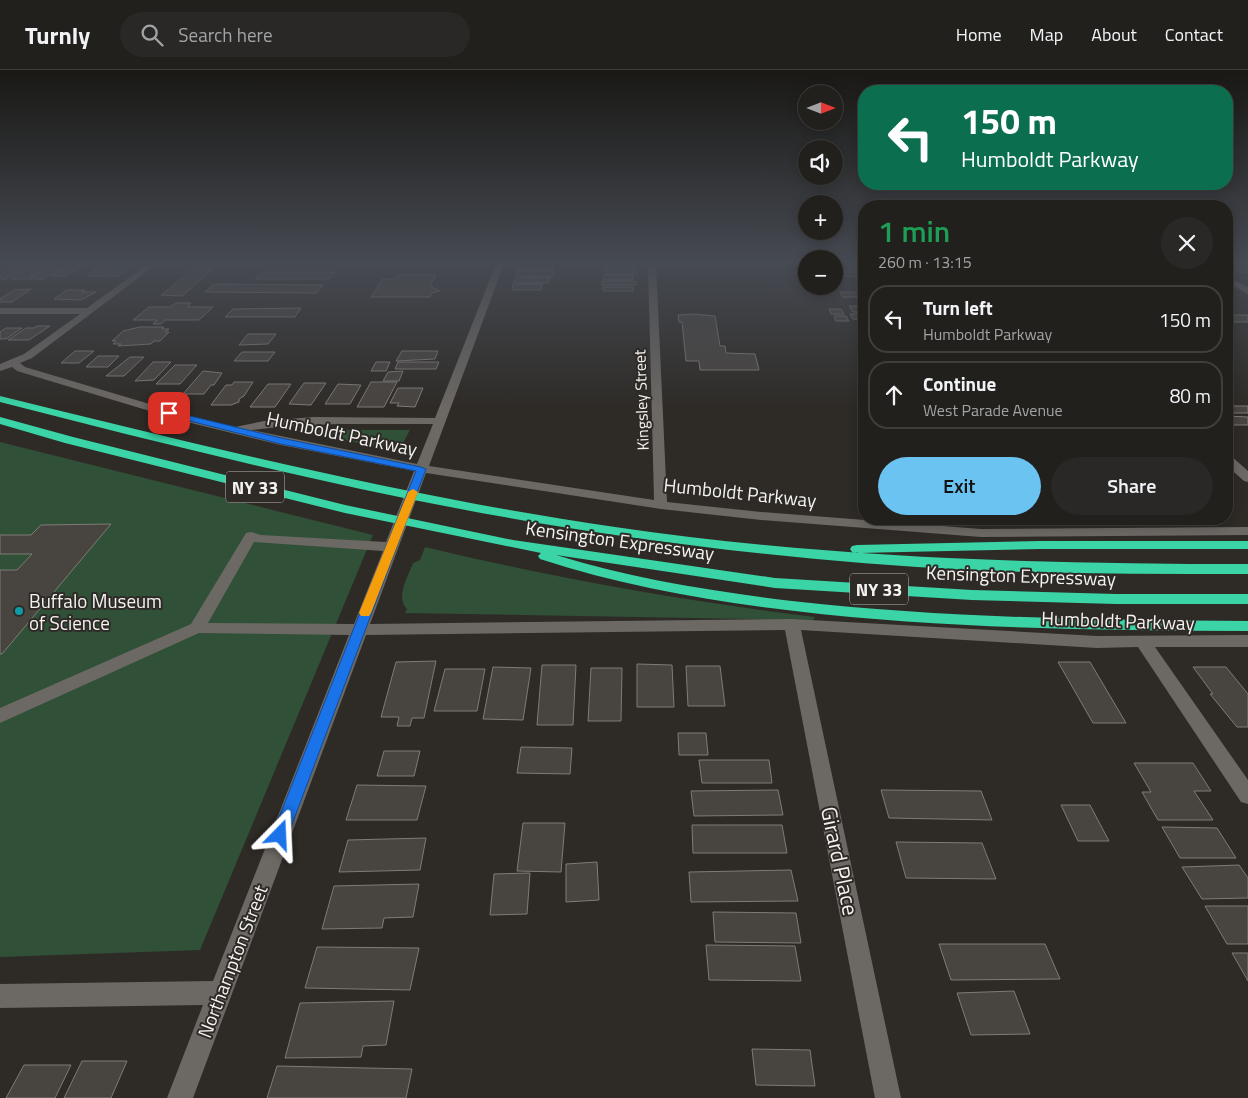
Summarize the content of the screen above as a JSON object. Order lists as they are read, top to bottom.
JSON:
{
  "streets": {
    "highway": ["NY 33", "Kensington Expressway"],
    "street": [
      "Kingsley Street",
      "Humboldt Parkway",
      "Girard Place",
      "Northampton Street"
    ]
  },
  "crossings": [
    ["Kingsley Street", "Humboldt Parkway"],
    ["Humboldt Parkway", "Girard Place"],
    ["Humboldt Parkway", "Northampton Street"]
  ],
  "places": ["Buffalo Museum of Science"],
  "north": "right",
  "page": {
    "header": "Turnly",
    "search": "Search here",
    "nav": [
      "Home",
      "Map",
      "About",
      "Contact"
    ],
    "map_buttons": ["+", "−"],
    "turn": ["150 m", "Humboldt Parkway"],
    "heading": ["1 min", "260 m · 13:15"],
    "list": [
      {
        "name": "Turn left",
        "note": "Humboldt Parkway",
        "value": "150 m"
      },
      {
        "name": "Continue",
        "note": "West Parade Avenue",
        "value": "80 m"
      }
    ],
    "buttons": ["Exit", "Share"]
  }
}
